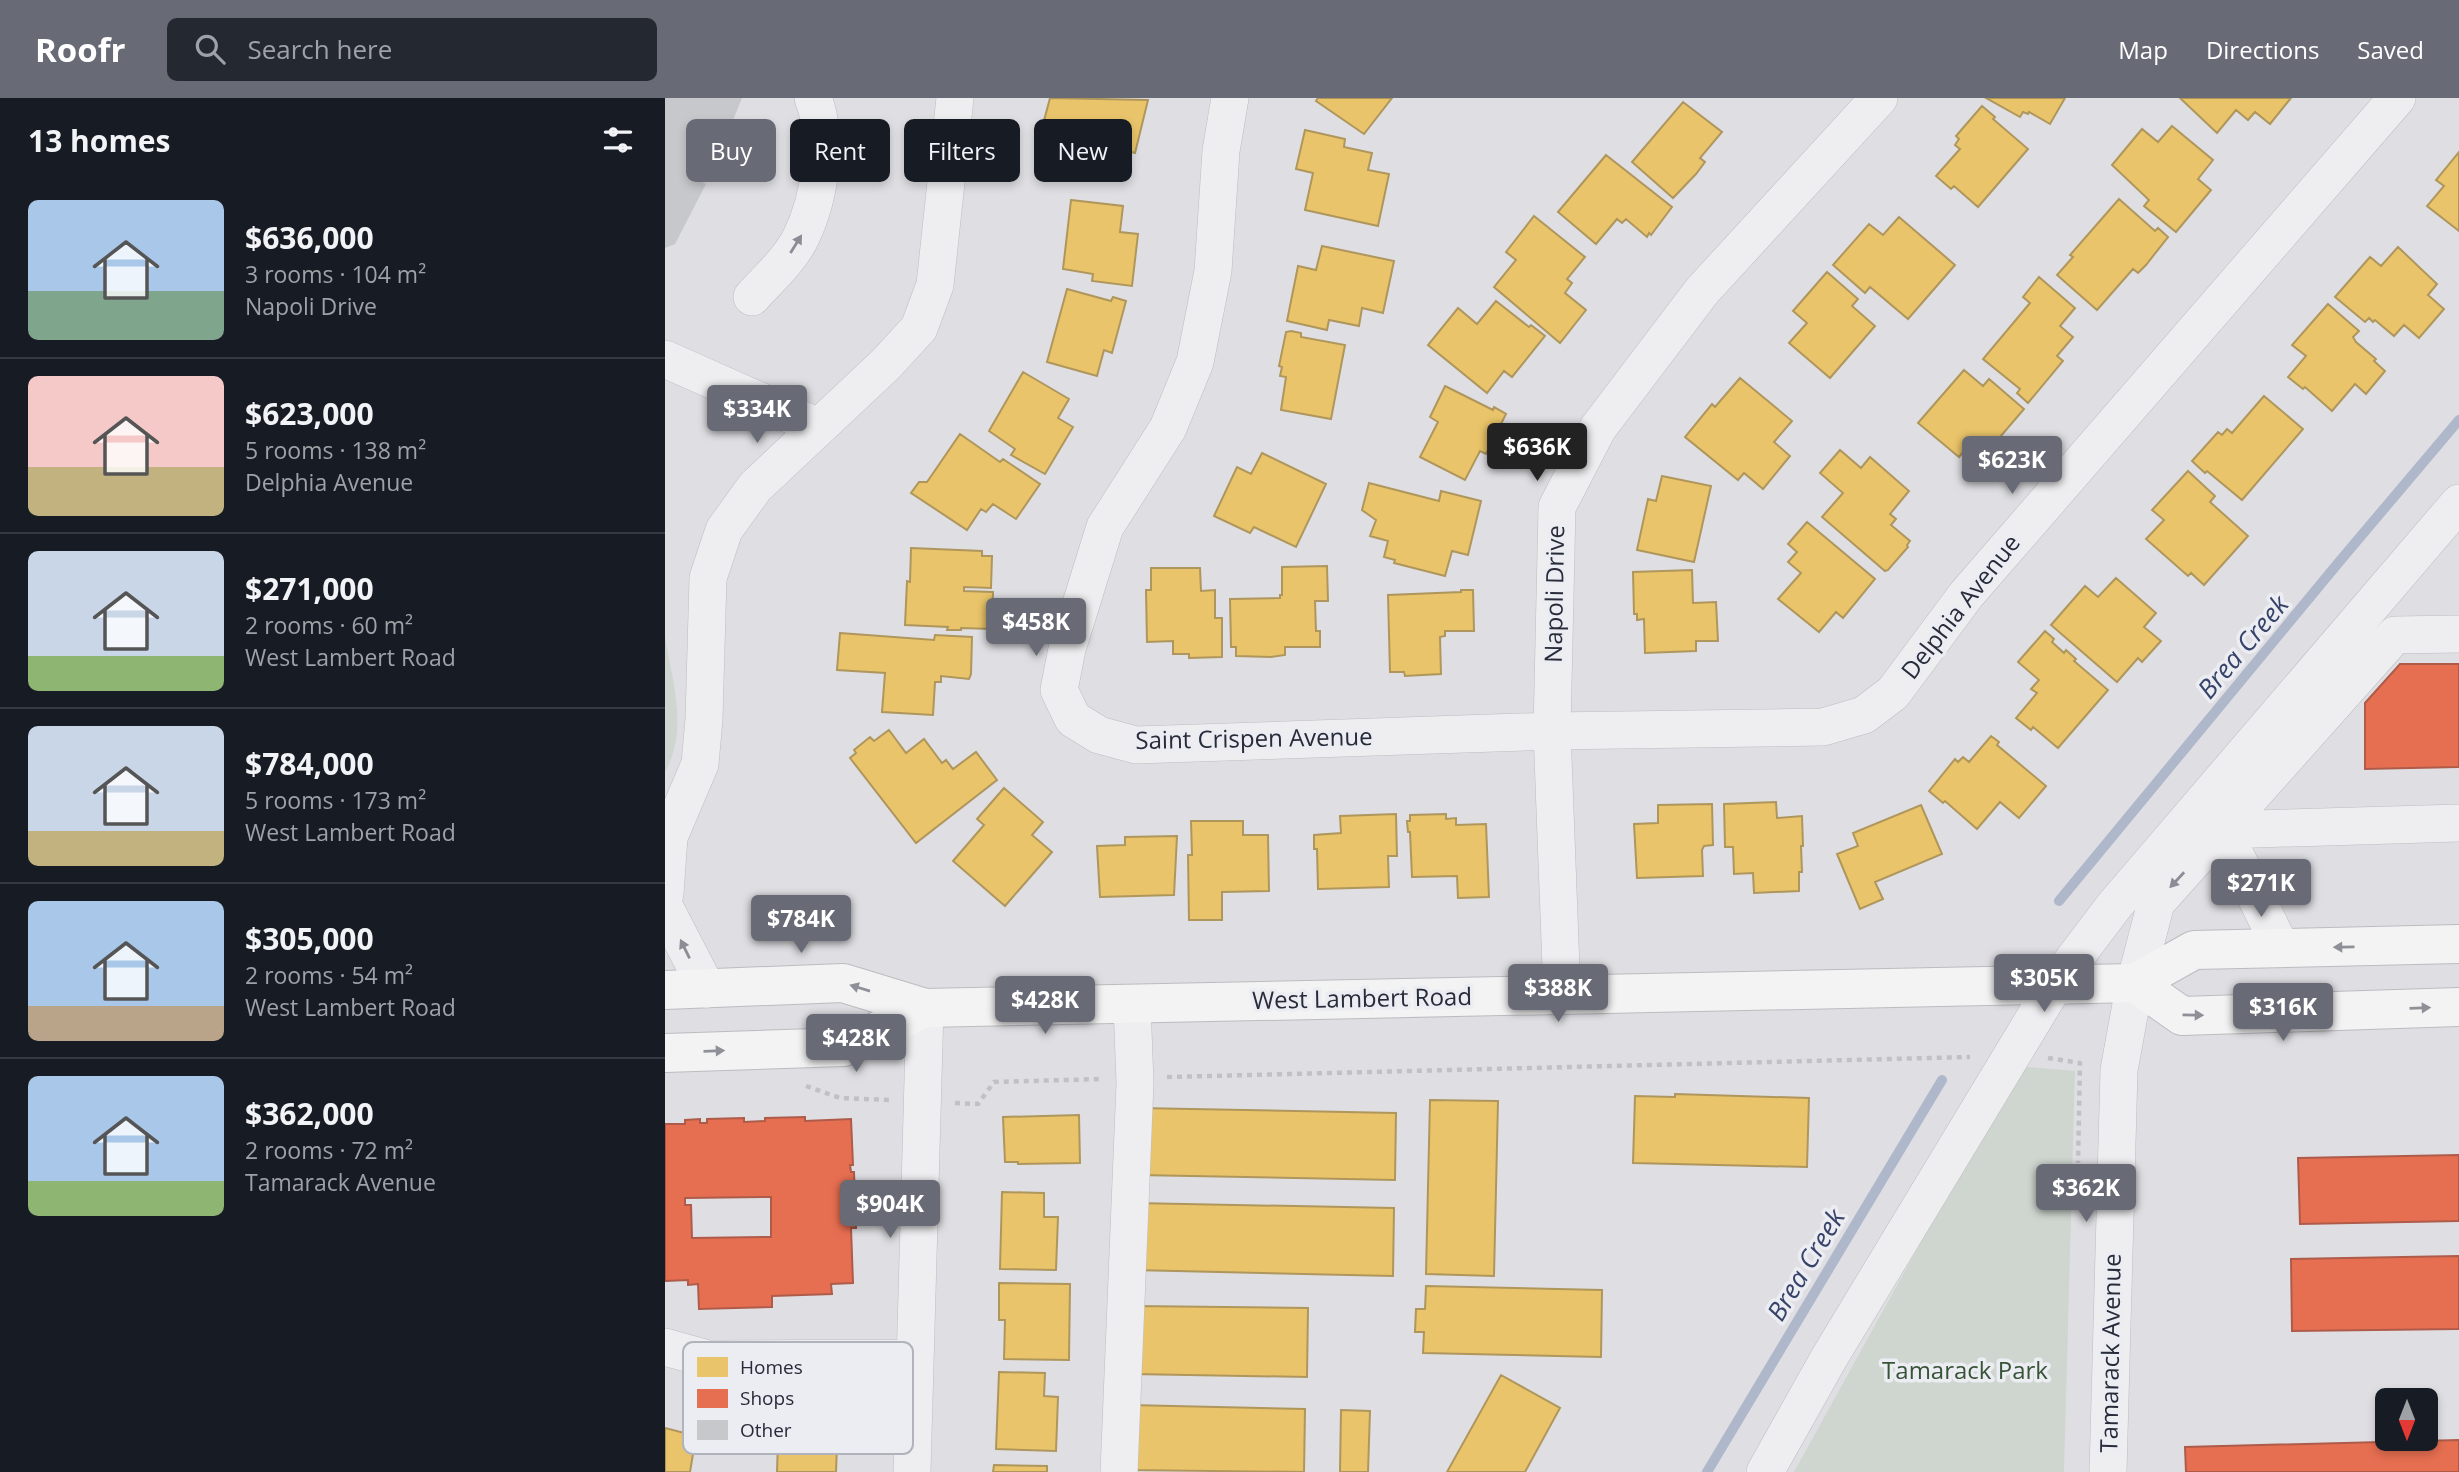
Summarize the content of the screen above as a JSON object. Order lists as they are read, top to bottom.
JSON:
{
  "streets": {
    "main road": ["West Lambert Road"],
    "street": [
      "Napoli Drive",
      "Delphia Avenue",
      "Saint Crispen Avenue",
      "Tamarack Avenue"
    ]
  },
  "crossings": [
    ["Napoli Drive", "Delphia Avenue"],
    ["Napoli Drive", "Saint Crispen Avenue"],
    ["Napoli Drive", "West Lambert Road"],
    ["Delphia Avenue", "Saint Crispen Avenue"],
    ["West Lambert Road", "Tamarack Avenue"]
  ],
  "water": ["Brea Creek"],
  "parks": ["Tamarack Park"],
  "legend": ["Homes", "Shops", "Other"],
  "north": "bottom",
  "page": {
    "header": "Roofr",
    "search": "Search here",
    "nav": ["Map", "Directions", "Saved"],
    "heading": "13 homes",
    "chip": [
      "Buy",
      "Rent",
      "Filters",
      "New"
    ],
    "list": [
      {
        "name": "$636,000",
        "note": "3 rooms · 104 m² · Napoli Drive"
      },
      {
        "name": "$623,000",
        "note": "5 rooms · 138 m² · Delphia Avenue"
      },
      {
        "name": "$271,000",
        "note": "2 rooms · 60 m² · West Lambert Road"
      },
      {
        "name": "$784,000",
        "note": "5 rooms · 173 m² · West Lambert Road"
      },
      {
        "name": "$305,000",
        "note": "2 rooms · 54 m² · West Lambert Road"
      },
      {
        "name": "$362,000",
        "note": "2 rooms · 72 m² · Tamarack Avenue"
      }
    ],
    "price": [
      "$334K",
      "$636K",
      "$623K",
      "$458K",
      "$271K",
      "$784K",
      "$305K",
      "$388K",
      "$428K",
      "$316K",
      "$428K",
      "$362K",
      "$904K"
    ]
  }
}
